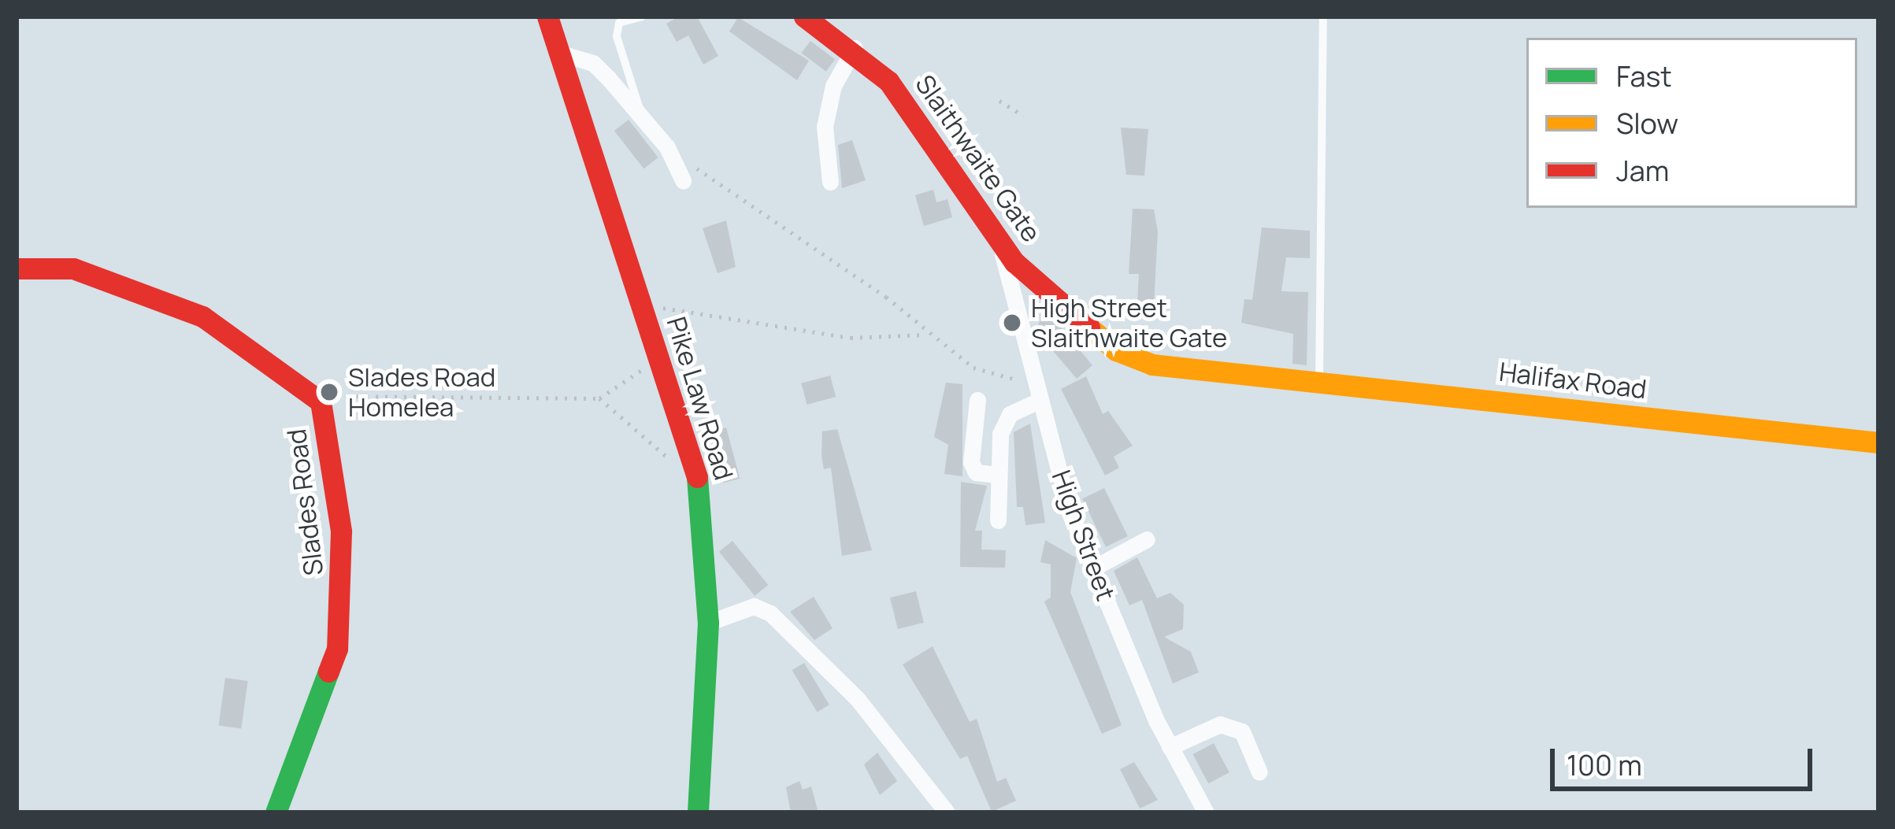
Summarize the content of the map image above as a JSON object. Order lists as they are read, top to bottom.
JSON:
{
  "streets": {
    "street": [
      "Slaithwaite Gate",
      "Halifax Road",
      "Pike Law Road",
      "Slades Road",
      "High Street"
    ]
  },
  "crossings": [
    ["Slaithwaite Gate", "Halifax Road"],
    ["Slaithwaite Gate", "High Street"]
  ],
  "places": ["High Street Slaithwaite Gate", "Slades Road Homelea"],
  "legend": ["Fast", "Slow", "Jam"],
  "scale_bar": "100 m"
}
